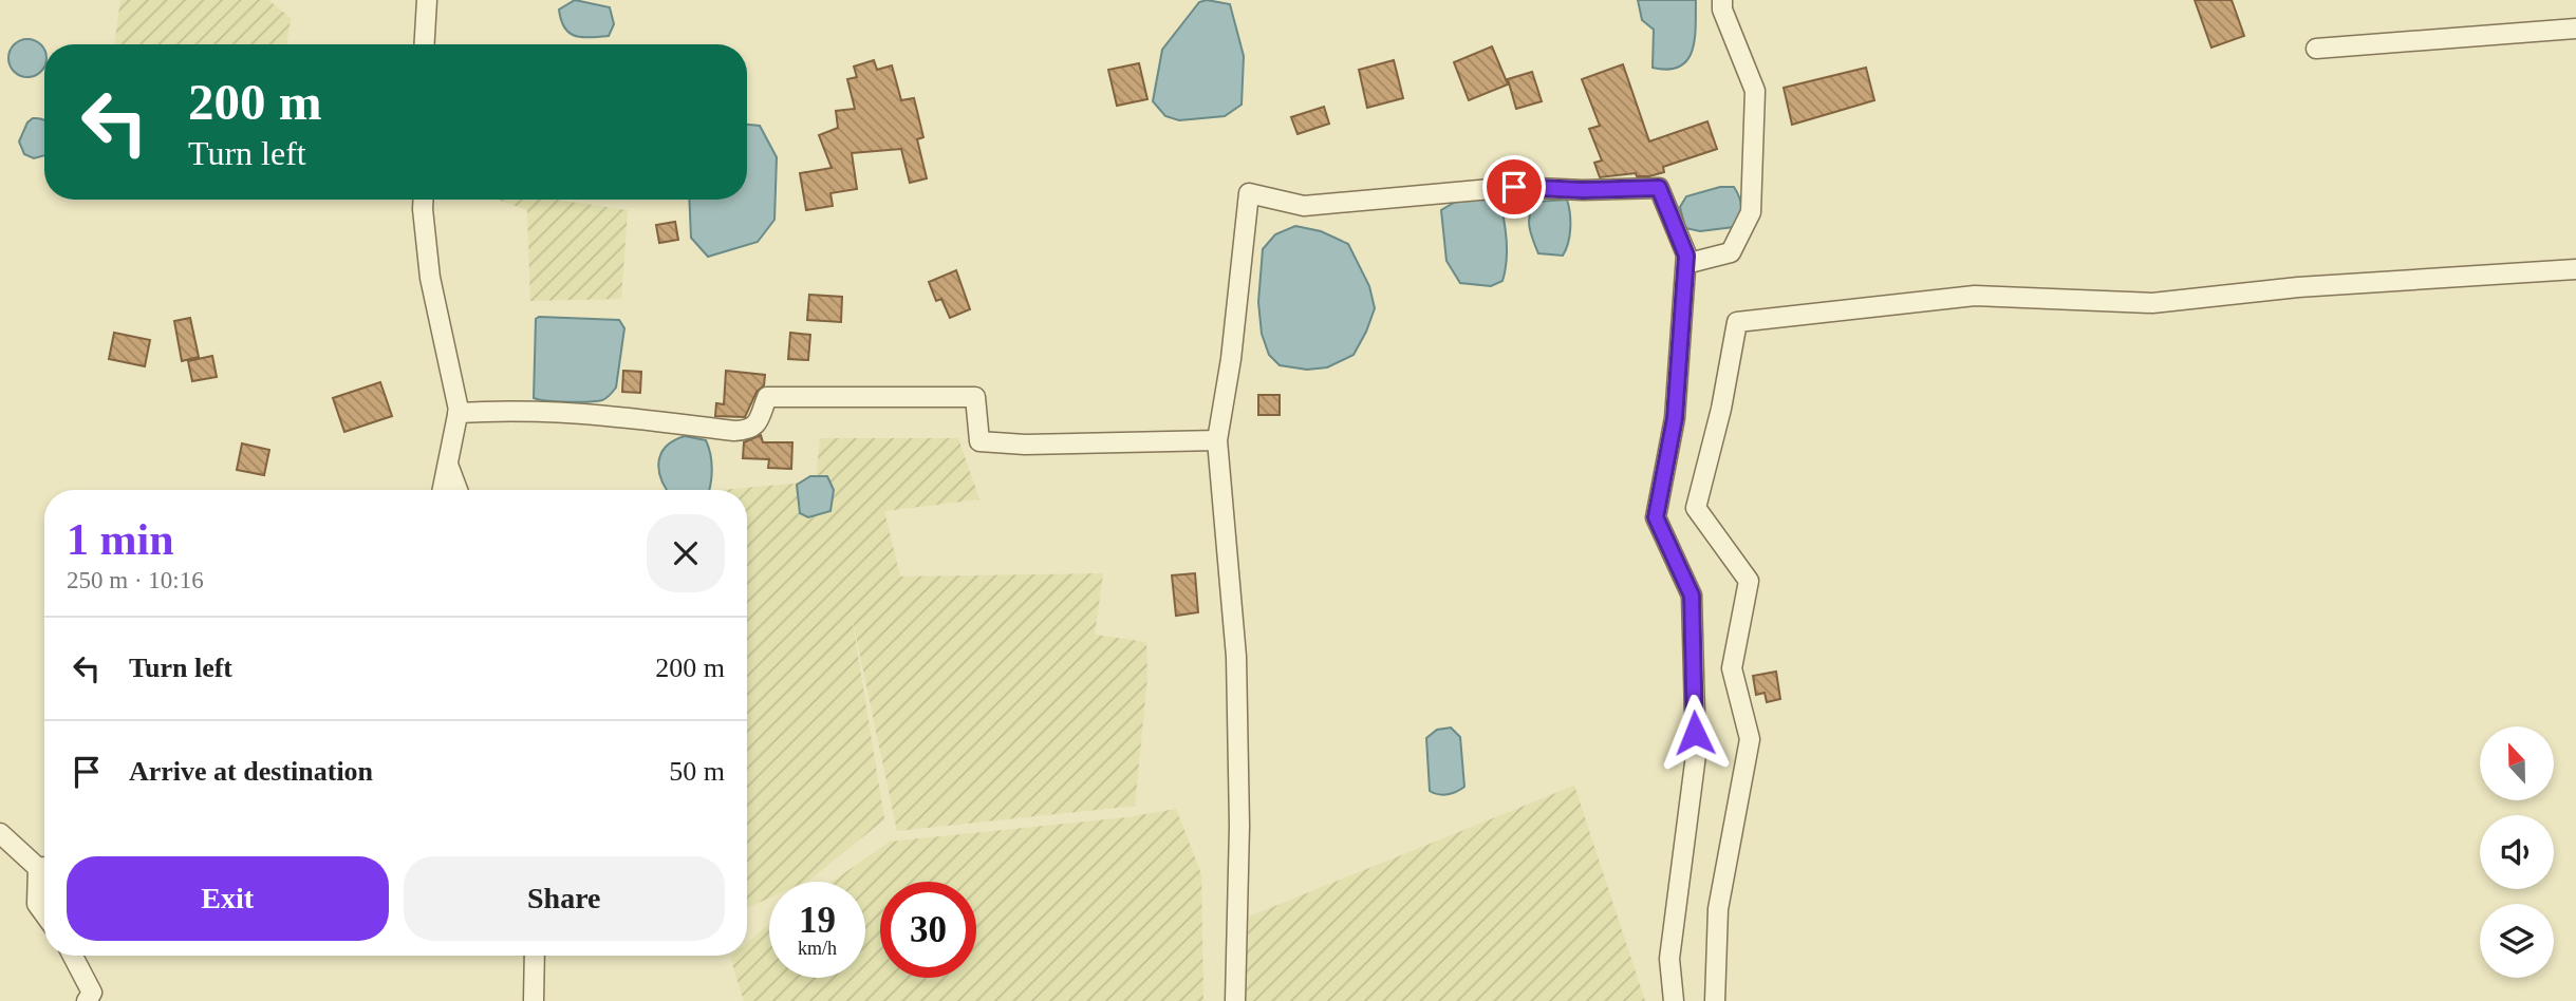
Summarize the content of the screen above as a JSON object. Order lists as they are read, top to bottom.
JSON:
{
  "north": "top",
  "page": {
    "turn": ["200 m", "Turn left"],
    "heading": ["1 min", "250 m · 10:16"],
    "list": [
      {
        "name": "Turn left",
        "value": "200 m"
      },
      {
        "name": "Arrive at destination",
        "value": "50 m"
      }
    ],
    "buttons": ["Exit", "Share"],
    "speed": "19 km/h",
    "limit": "30"
  }
}
